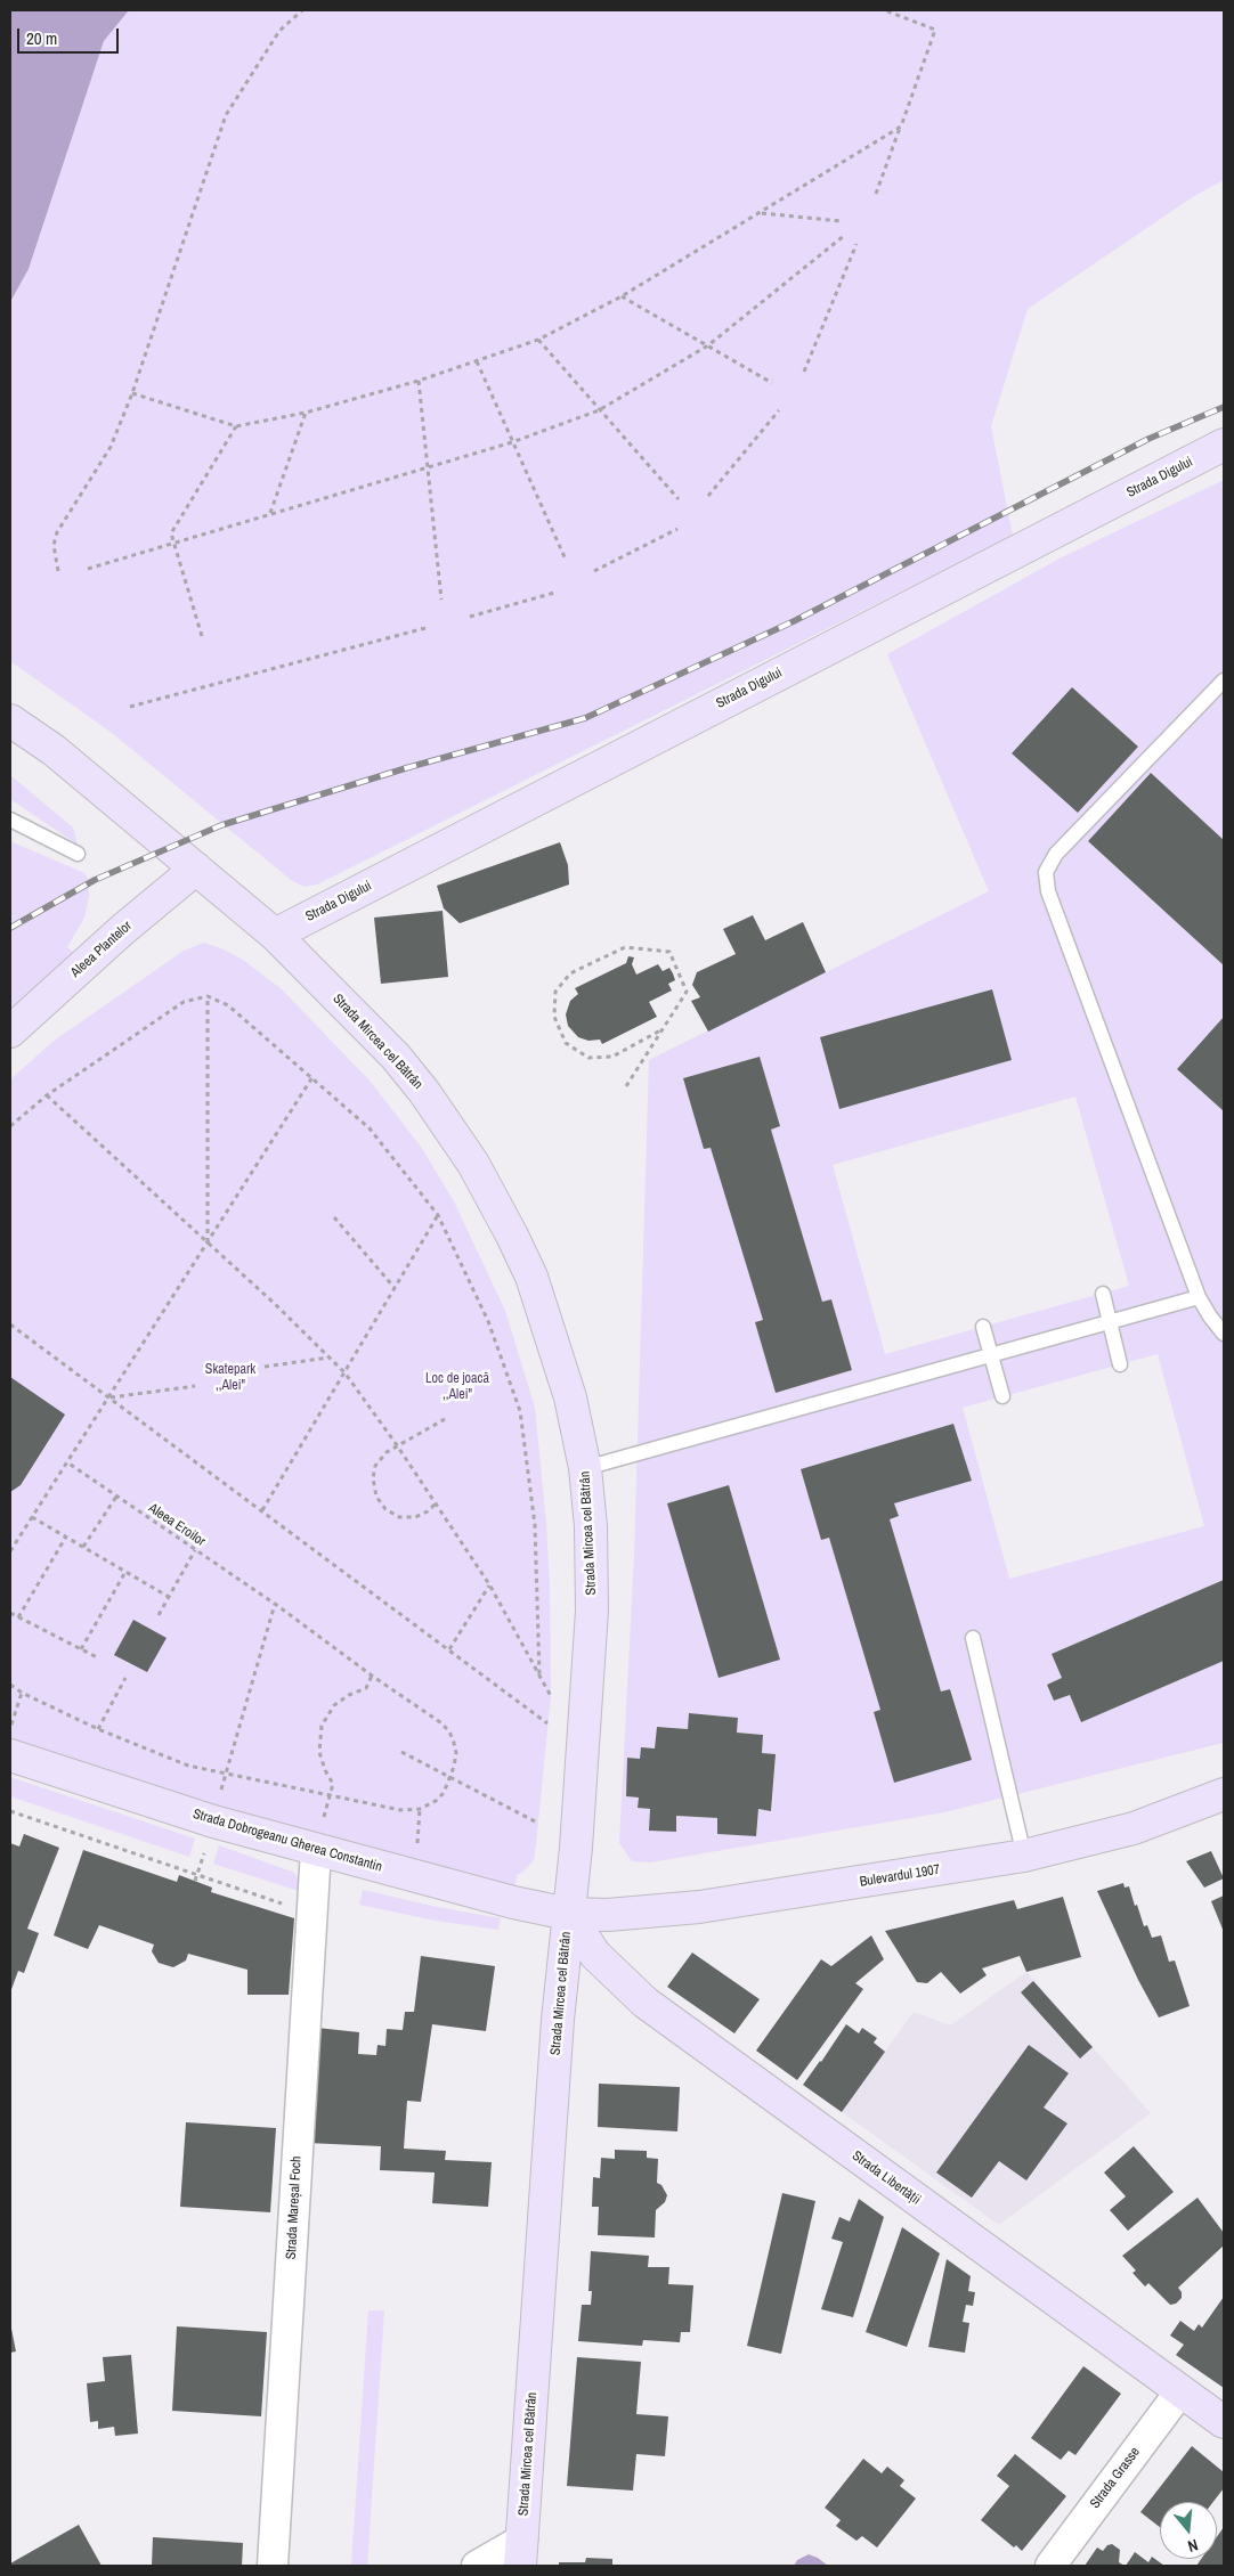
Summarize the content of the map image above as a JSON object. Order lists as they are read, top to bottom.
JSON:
{
  "streets": {
    "main road": [
      "Strada Digului",
      "Aleea Plantelor",
      "Strada Mircea cel Bătrân",
      "Strada Dobrogeanu Gherea Constantin",
      "Bulevardul 1907",
      "Strada Libertății"
    ],
    "street": ["Strada Mareșal Foch", "Strada Grasse"],
    "path": ["Aleea Eroilor"]
  },
  "crossings": [
    ["Strada Digului", "Strada Mircea cel Bătrân"],
    ["Aleea Plantelor", "Strada Mircea cel Bătrân"],
    ["Strada Mircea cel Bătrân", "Strada Dobrogeanu Gherea Constantin"],
    ["Strada Mircea cel Bătrân", "Bulevardul 1907"],
    ["Strada Mircea cel Bătrân", "Strada Libertății"],
    ["Strada Dobrogeanu Gherea Constantin", "Bulevardul 1907"],
    ["Strada Dobrogeanu Gherea Constantin", "Strada Libertății"],
    ["Strada Dobrogeanu Gherea Constantin", "Strada Mareșal Foch"],
    ["Bulevardul 1907", "Strada Libertății"],
    ["Strada Libertății", "Strada Grasse"]
  ],
  "parks": ["Skatepark ,,Alei\"", "Loc de joacă ,,Alei\""],
  "scale_bar": "20 m",
  "north": "bottom"
}
